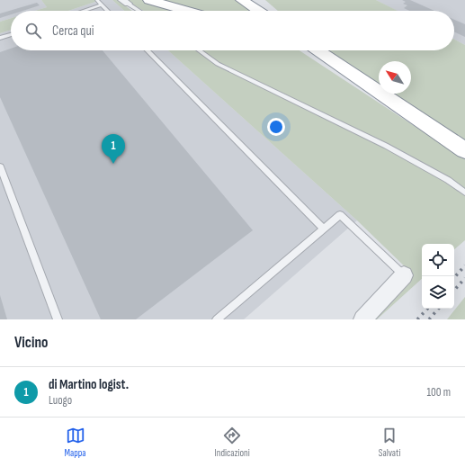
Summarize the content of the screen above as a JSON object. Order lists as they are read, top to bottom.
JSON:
{
  "north": "top left",
  "page": {
    "search": "Cerca qui",
    "pins": "1",
    "heading": "Vicino",
    "list": [
      {
        "mark": "1",
        "name": "di Martino logist.",
        "note": "Luogo",
        "value": "100 m"
      }
    ],
    "nav": ["Mappa", "Indicazioni", "Salvati"]
  }
}
